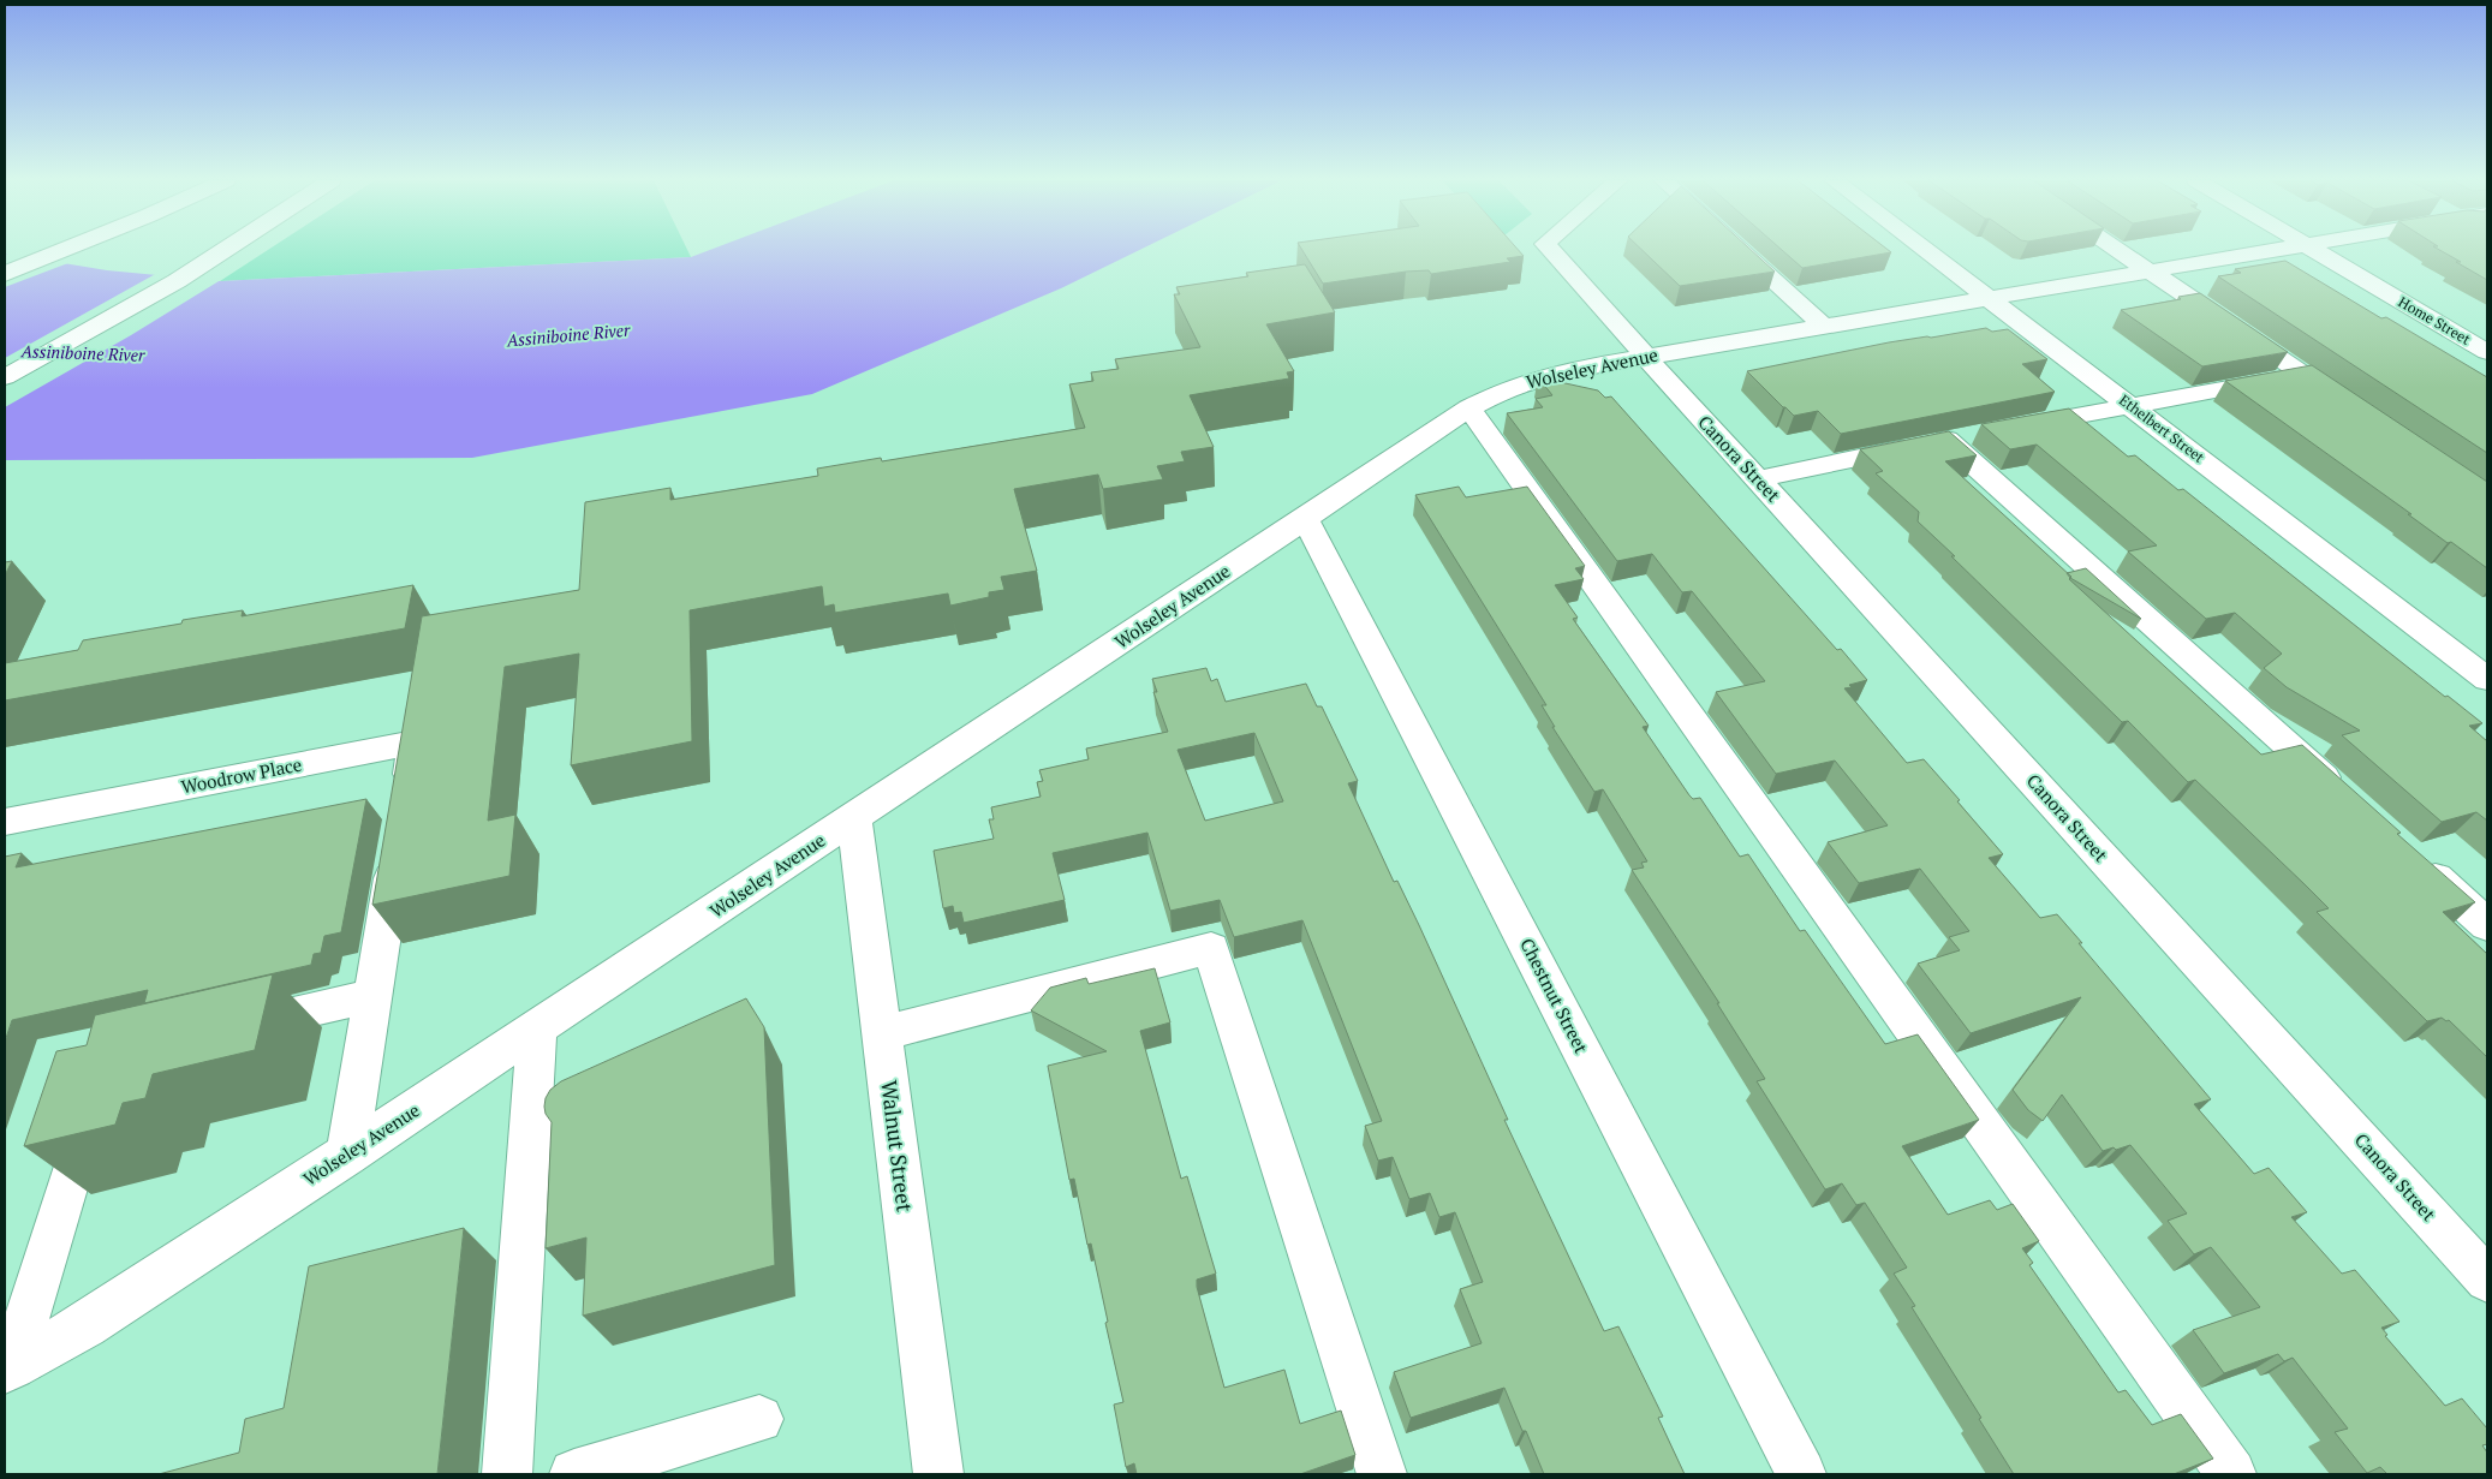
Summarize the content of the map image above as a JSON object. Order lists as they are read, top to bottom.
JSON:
{
  "streets": {
    "street": [
      "Home Street",
      "Wolseley Avenue",
      "Ethelbert Street",
      "Canora Street",
      "Woodrow Place",
      "Chestnut Street",
      "Walnut Street"
    ]
  },
  "crossings": [
    ["Wolseley Avenue", "Ethelbert Street"],
    ["Wolseley Avenue", "Canora Street"],
    ["Wolseley Avenue", "Chestnut Street"],
    ["Wolseley Avenue", "Walnut Street"]
  ],
  "water": ["Assiniboine River"]
}
